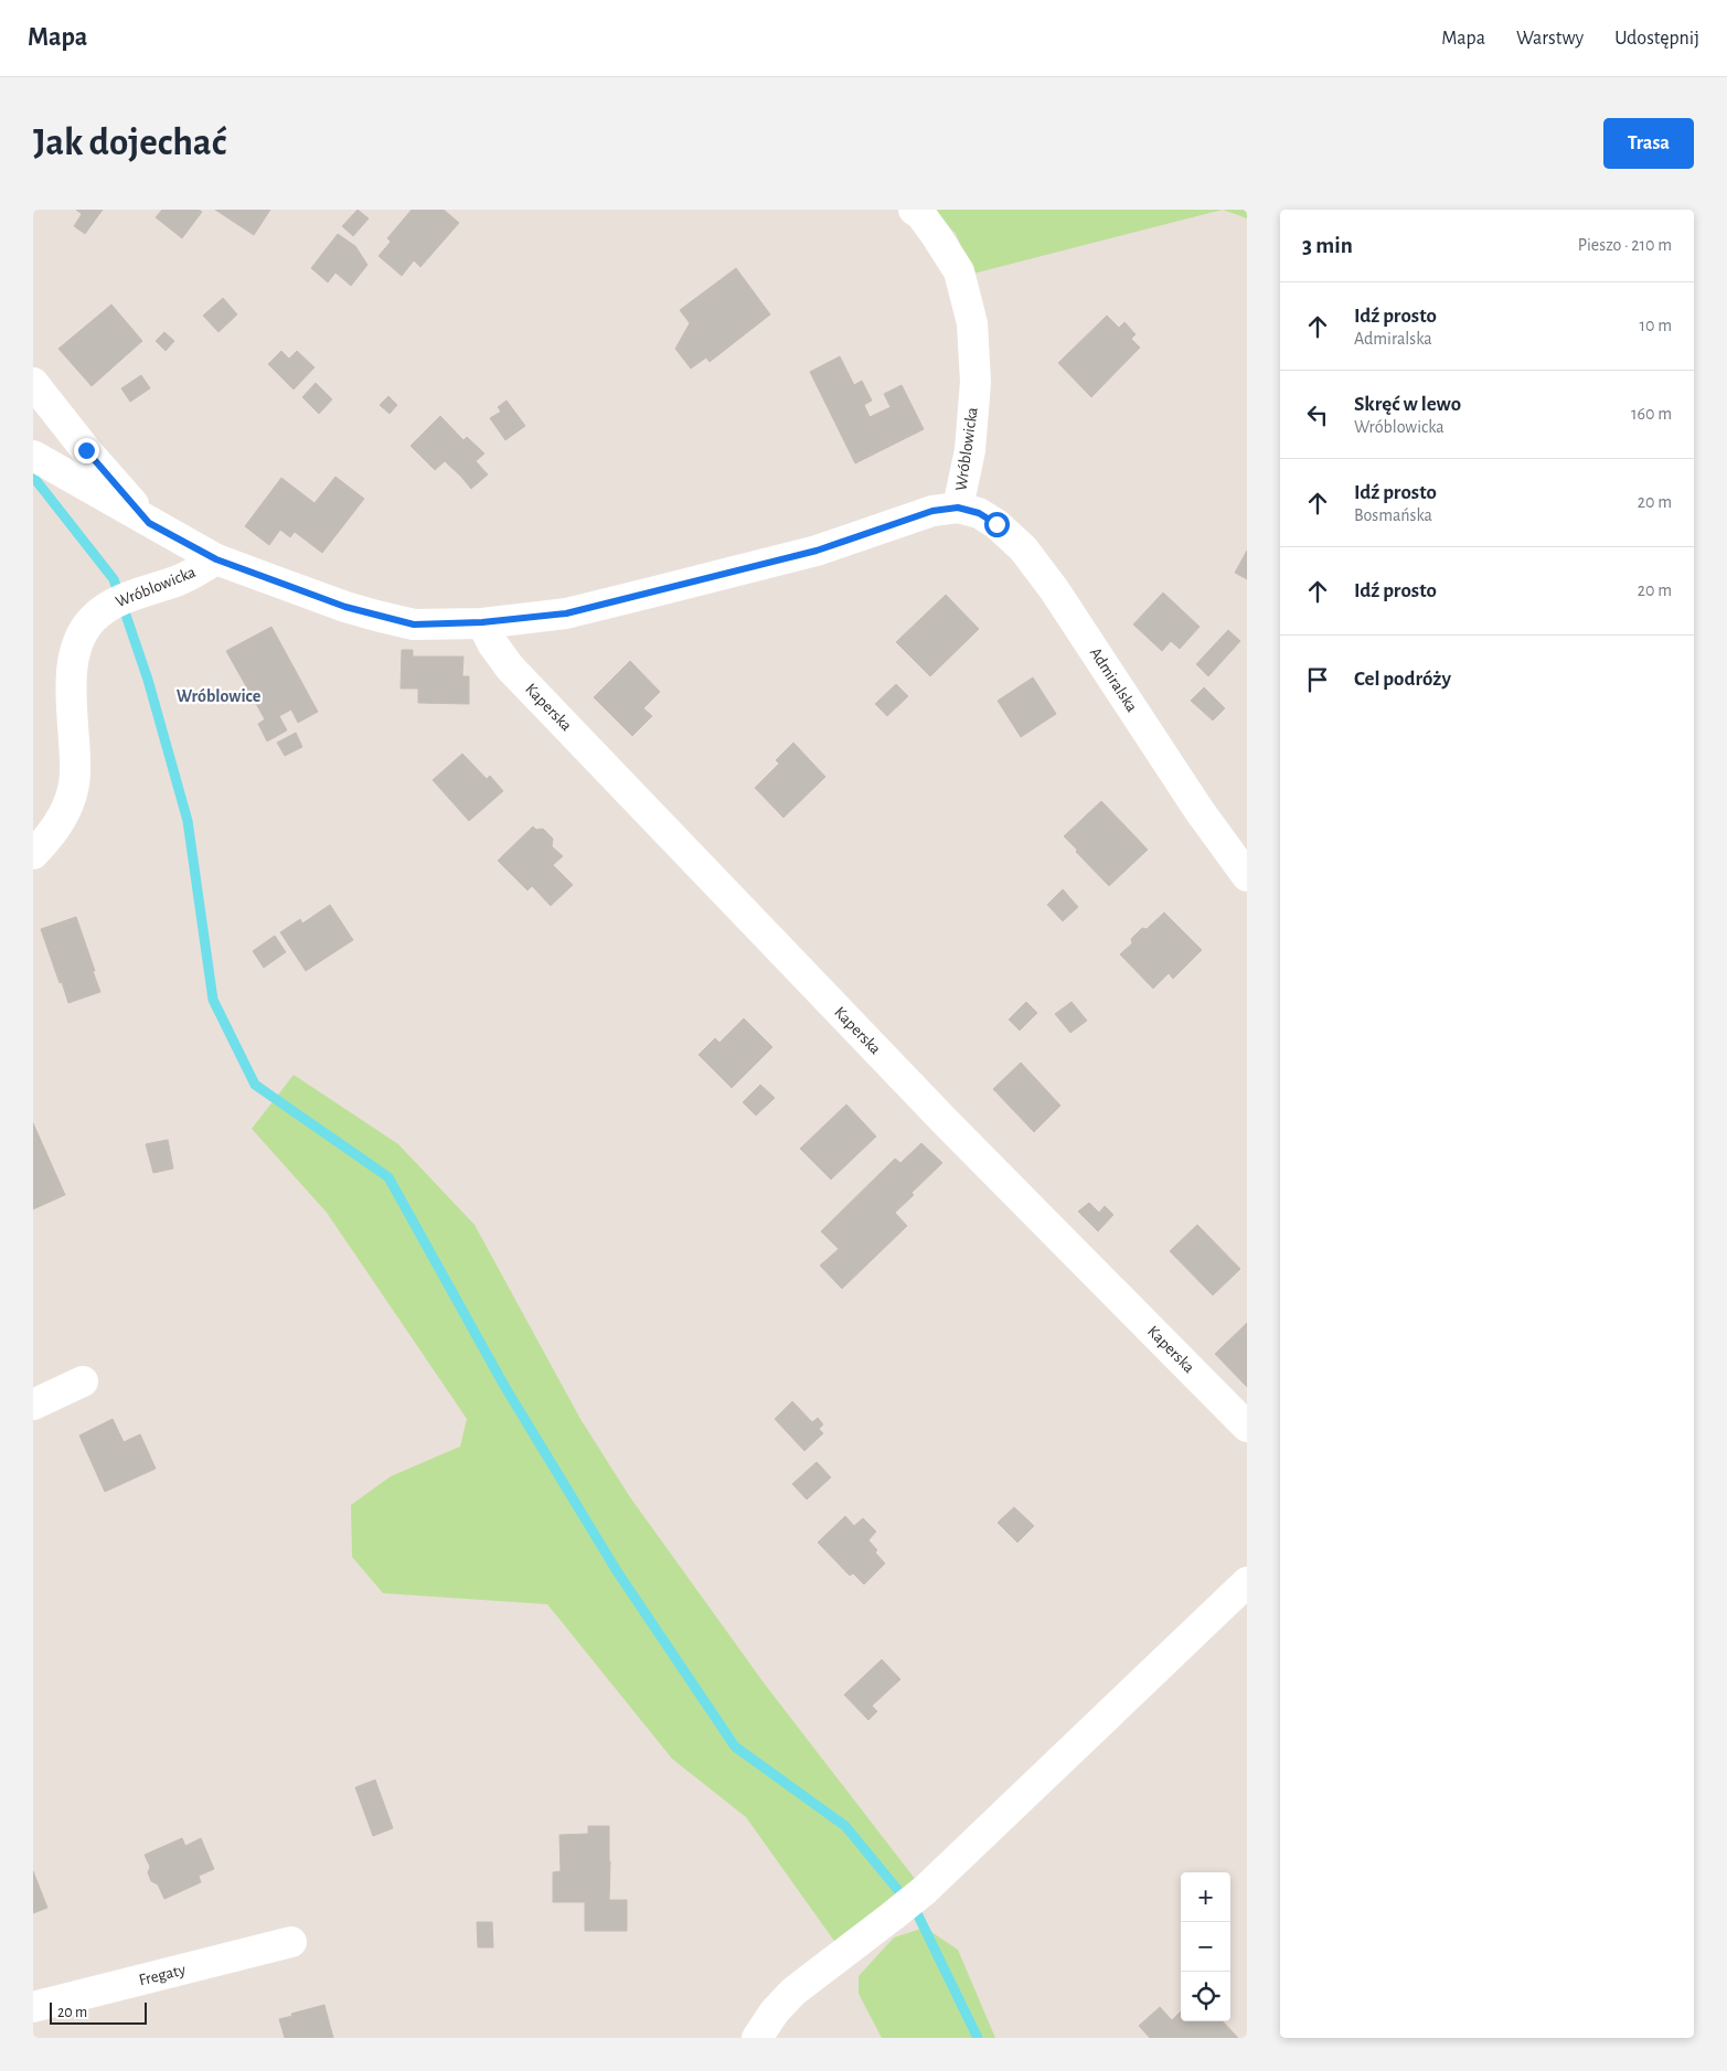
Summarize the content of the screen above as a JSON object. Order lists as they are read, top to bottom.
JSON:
{
  "streets": {
    "street": [
      "Wróblowicka",
      "Admiralska",
      "Kaperska",
      "Fregaty"
    ]
  },
  "crossings": [
    ["Wróblowicka", "Admiralska"],
    ["Wróblowicka", "Kaperska"]
  ],
  "districts": ["Wróblowice"],
  "scale_bar": "20 m",
  "page": {
    "header": "Mapa",
    "nav": ["Mapa", "Warstwy", "Udostępnij"],
    "buttons": "Trasa",
    "title": "Jak dojechać",
    "heading": ["3 min", "Pieszo · 210 m"],
    "list": [
      ["Idź prosto", "Admiralska", "10 m"],
      ["Skręć w lewo", "Wróblowicka", "160 m"],
      ["Idź prosto", "Bosmańska", "20 m"],
      ["Idź prosto", "20 m"],
      "Cel podróży"
    ],
    "map_buttons": ["+", "−"],
    "scale": "20 m"
  }
}
